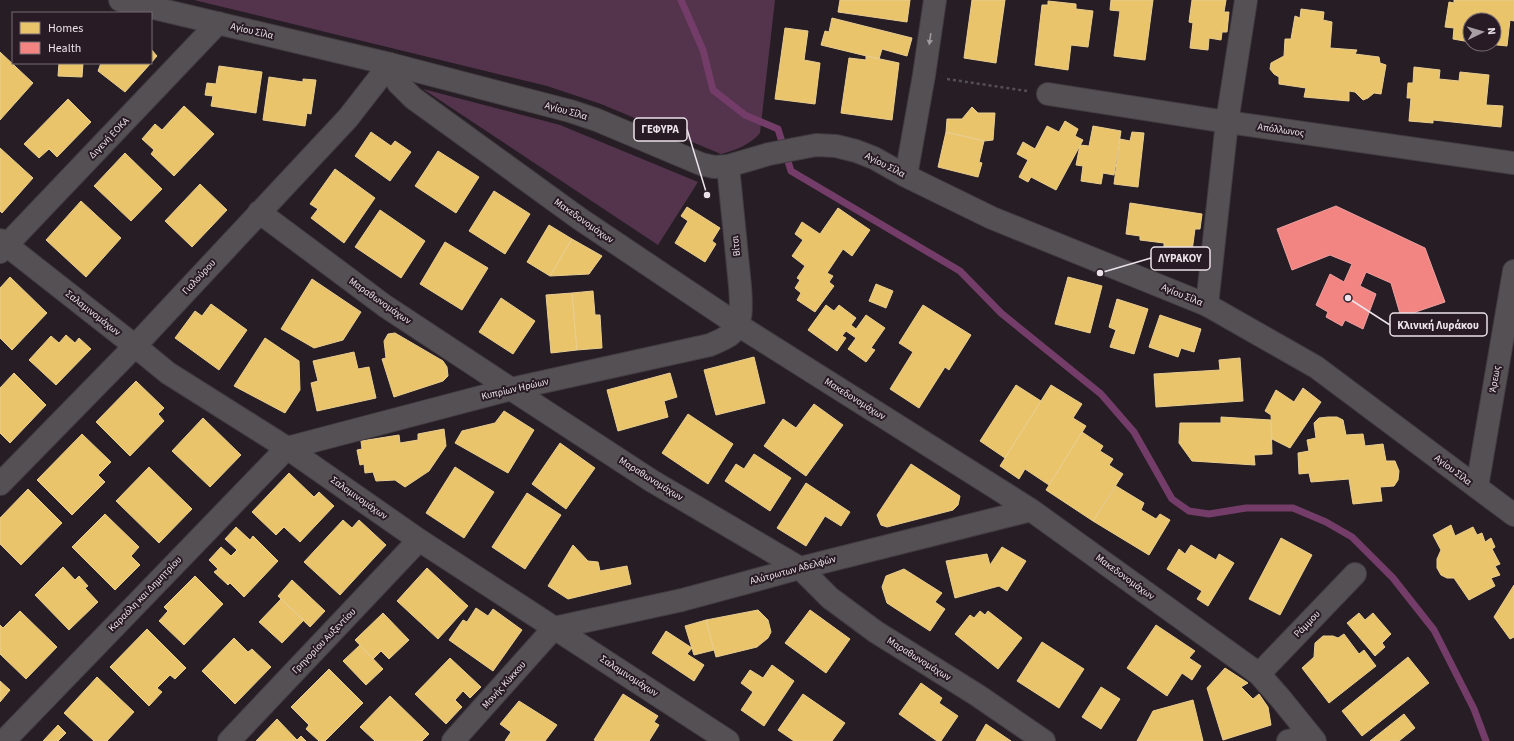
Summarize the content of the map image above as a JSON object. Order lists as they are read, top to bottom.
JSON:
{
  "streets": {
    "street": [
      "Αγίου Σίλα",
      "Απόλλωνος",
      "Διγενή ΕΟΚΑ",
      "Μακεδονομάχων",
      "Βίτσι",
      "Γιαλούρου",
      "Μαραθωνομάχων",
      "Σαλαμινομάχων",
      "Άρεως",
      "Κυπρίων Ηρώων",
      "Αλύτρωτων Αδελφών",
      "Καραόλη και Δημητρίου",
      "Ράμμου",
      "Γρηγορίου Αυξεντίου",
      "Μονής Κύκκου"
    ]
  },
  "crossings": [
    ["Αγίου Σίλα", "Διγενή ΕΟΚΑ"],
    ["Αγίου Σίλα", "Μακεδονομάχων"],
    ["Αγίου Σίλα", "Βίτσι"],
    ["Αγίου Σίλα", "Γιαλούρου"],
    ["Αγίου Σίλα", "Άρεως"],
    ["Διγενή ΕΟΚΑ", "Σαλαμινομάχων"],
    ["Μακεδονομάχων", "Βίτσι"],
    ["Μακεδονομάχων", "Γιαλούρου"],
    ["Μακεδονομάχων", "Κυπρίων Ηρώων"],
    ["Μακεδονομάχων", "Αλύτρωτων Αδελφών"],
    ["Μακεδονομάχων", "Ράμμου"],
    ["Βίτσι", "Κυπρίων Ηρώων"],
    ["Γιαλούρου", "Μαραθωνομάχων"],
    ["Γιαλούρου", "Σαλαμινομάχων"],
    ["Μαραθωνομάχων", "Κυπρίων Ηρώων"],
    ["Μαραθωνομάχων", "Αλύτρωτων Αδελφών"],
    ["Σαλαμινομάχων", "Κυπρίων Ηρώων"],
    ["Σαλαμινομάχων", "Αλύτρωτων Αδελφών"],
    ["Σαλαμινομάχων", "Καραόλη και Δημητρίου"],
    ["Σαλαμινομάχων", "Γρηγορίου Αυξεντίου"],
    ["Σαλαμινομάχων", "Μονής Κύκκου"],
    ["Κυπρίων Ηρώων", "Καραόλη και Δημητρίου"],
    ["Αλύτρωτων Αδελφών", "Μονής Κύκκου"]
  ],
  "places": ["ΓΕΦΥΡΑ", "ΛΥΡΑΚΟΥ", "Κλινική Λυράκου"],
  "legend": ["Homes", "Health"],
  "north": "right"
}
